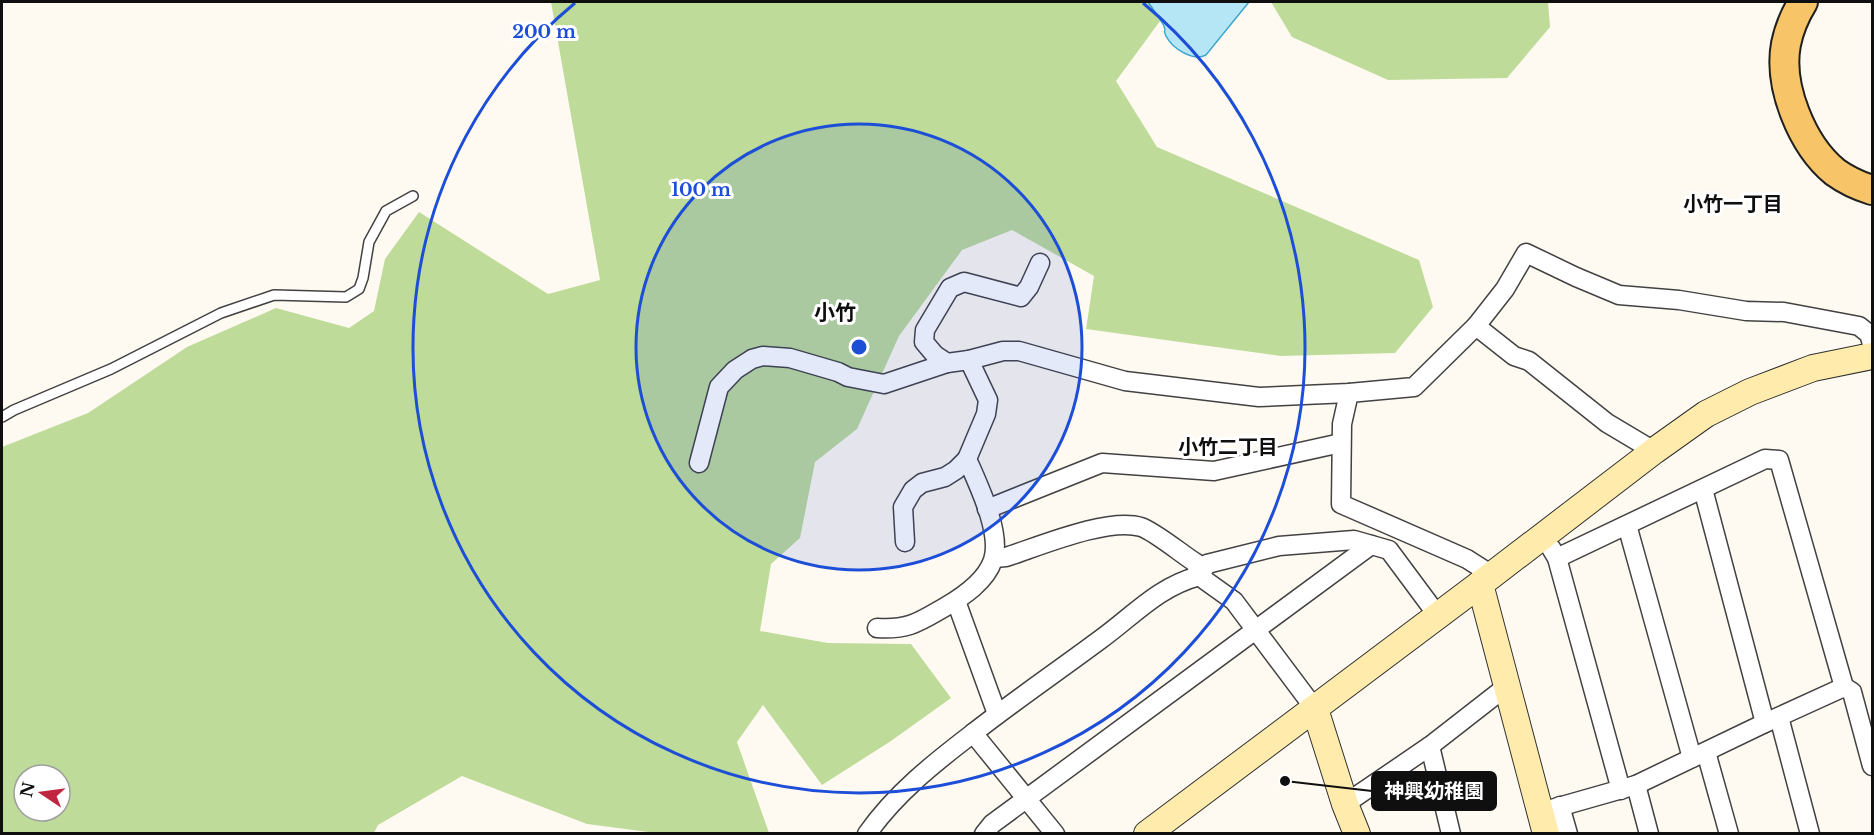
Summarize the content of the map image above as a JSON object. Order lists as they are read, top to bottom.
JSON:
{
  "districts": ["小竹一丁目", "小竹", "小竹二丁目"],
  "places": ["神興幼稚園"],
  "north": "left",
  "rings": ["200 m", "100 m"]
}
